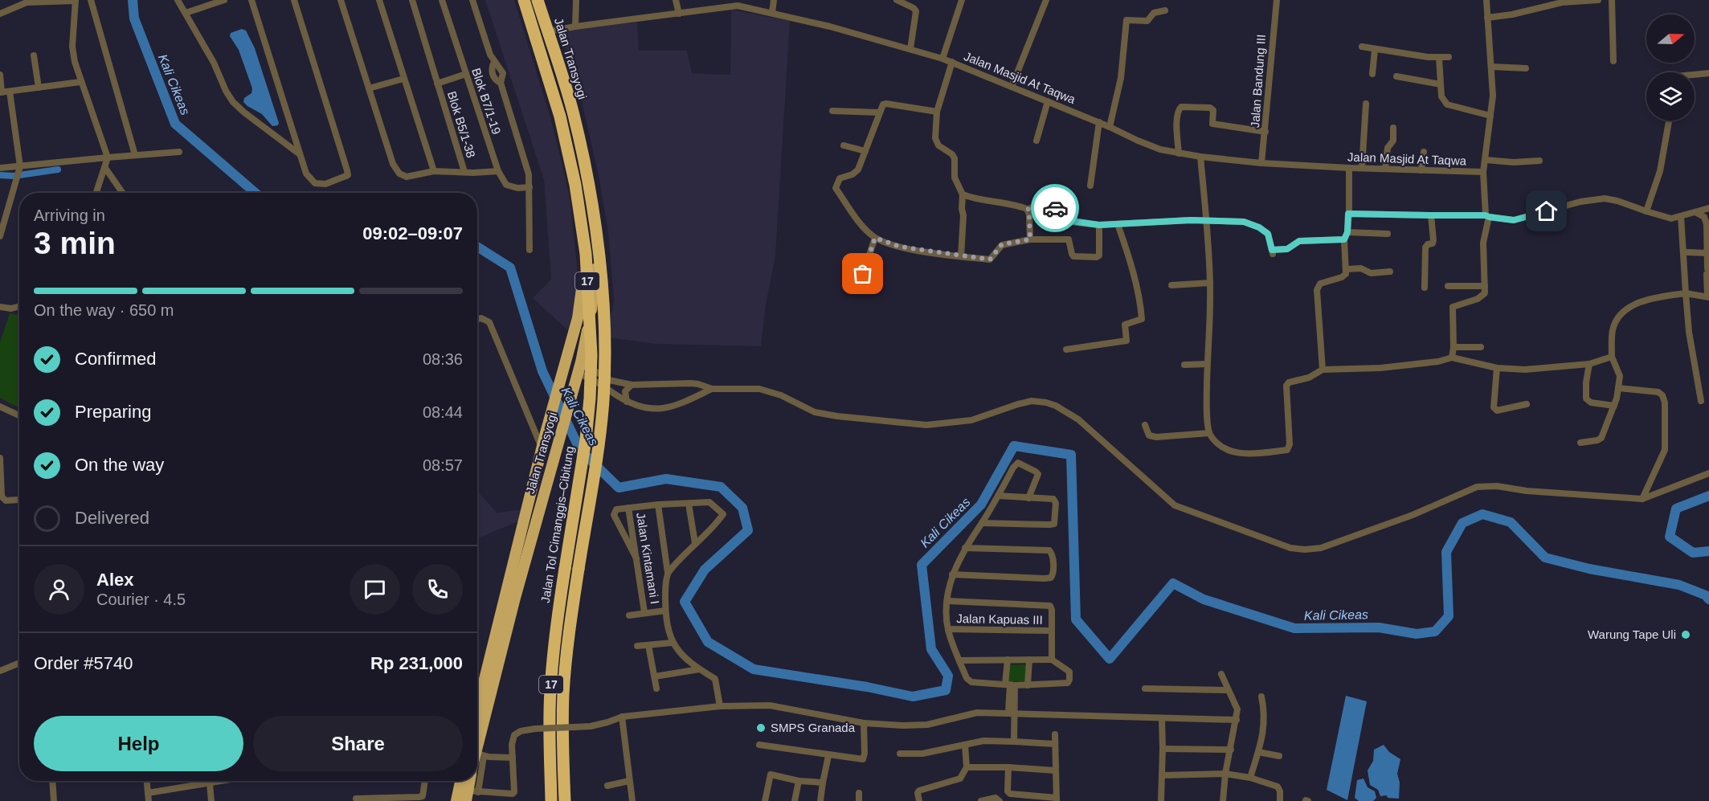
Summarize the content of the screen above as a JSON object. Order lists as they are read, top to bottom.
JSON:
{
  "streets": {
    "highway": ["Jalan Transyogi", "17", "Jalan Tol Cimanggis–Cibitung"],
    "street": [
      "Jalan Masjid At Taqwa",
      "Jalan Bandung III",
      "Blok B7/1-19",
      "Blok B5/1-38",
      "Jalan Kintamani I",
      "Jalan Kapuas III"
    ]
  },
  "crossings": [
    ["Jalan Transyogi", "Jalan Masjid At Taqwa"],
    ["Jalan Transyogi", "17"],
    ["Jalan Transyogi", "Jalan Tol Cimanggis–Cibitung"],
    ["Jalan Masjid At Taqwa", "Jalan Bandung III"]
  ],
  "water": ["Kali Cikeas"],
  "places": ["Warung Tape Uli", "SMPS Granada"],
  "north": "right",
  "page": {
    "heading": ["3 min", "Arriving in", "09:02–09:07"],
    "panel": [
      "Alex",
      "Courier · 4.5",
      "Order #5740",
      "Rp 231,000"
    ],
    "bar": "On the way · 650 m",
    "list": [
      ["Confirmed", "08:36"],
      ["Preparing", "08:44"],
      ["On the way", "08:57"],
      "Delivered"
    ],
    "buttons": ["Help", "Share"]
  }
}
